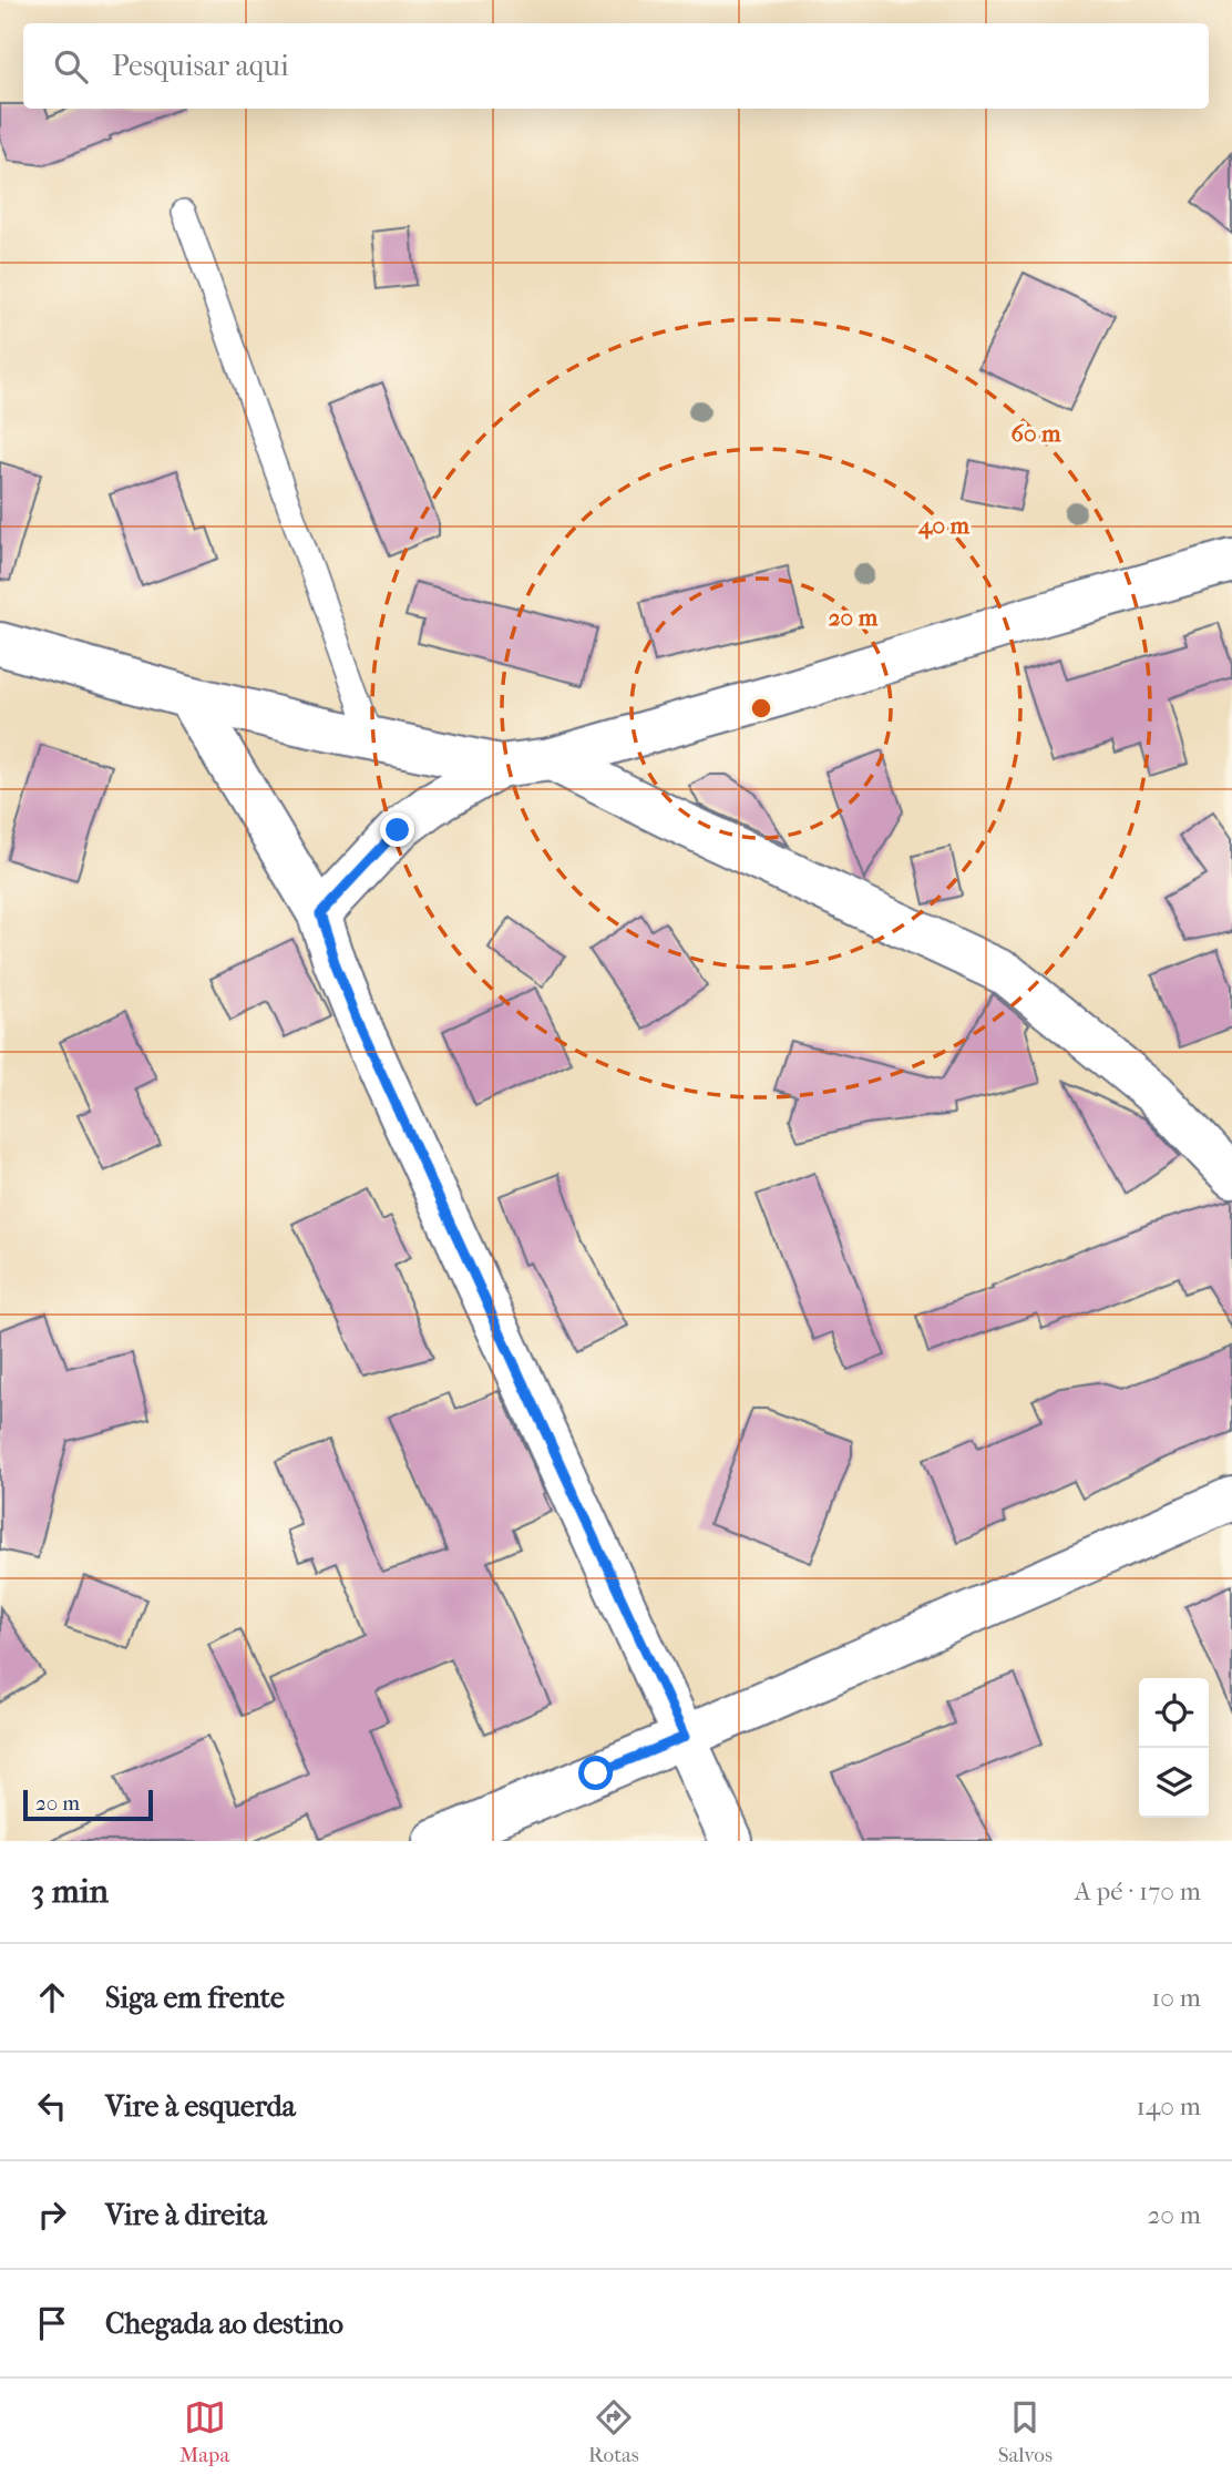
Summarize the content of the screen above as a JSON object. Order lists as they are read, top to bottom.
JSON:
{
  "scale_bar": "20 m",
  "page": {
    "search": "Pesquisar aqui",
    "scale": "20 m",
    "heading": ["3 min", "A pé · 170 m"],
    "list": [
      ["Siga em frente", "10 m"],
      ["Vire à esquerda", "140 m"],
      ["Vire à direita", "20 m"],
      "Chegada ao destino"
    ],
    "nav": ["Mapa", "Rotas", "Salvos"]
  },
  "rings": ["60 m", "40 m", "20 m"]
}
